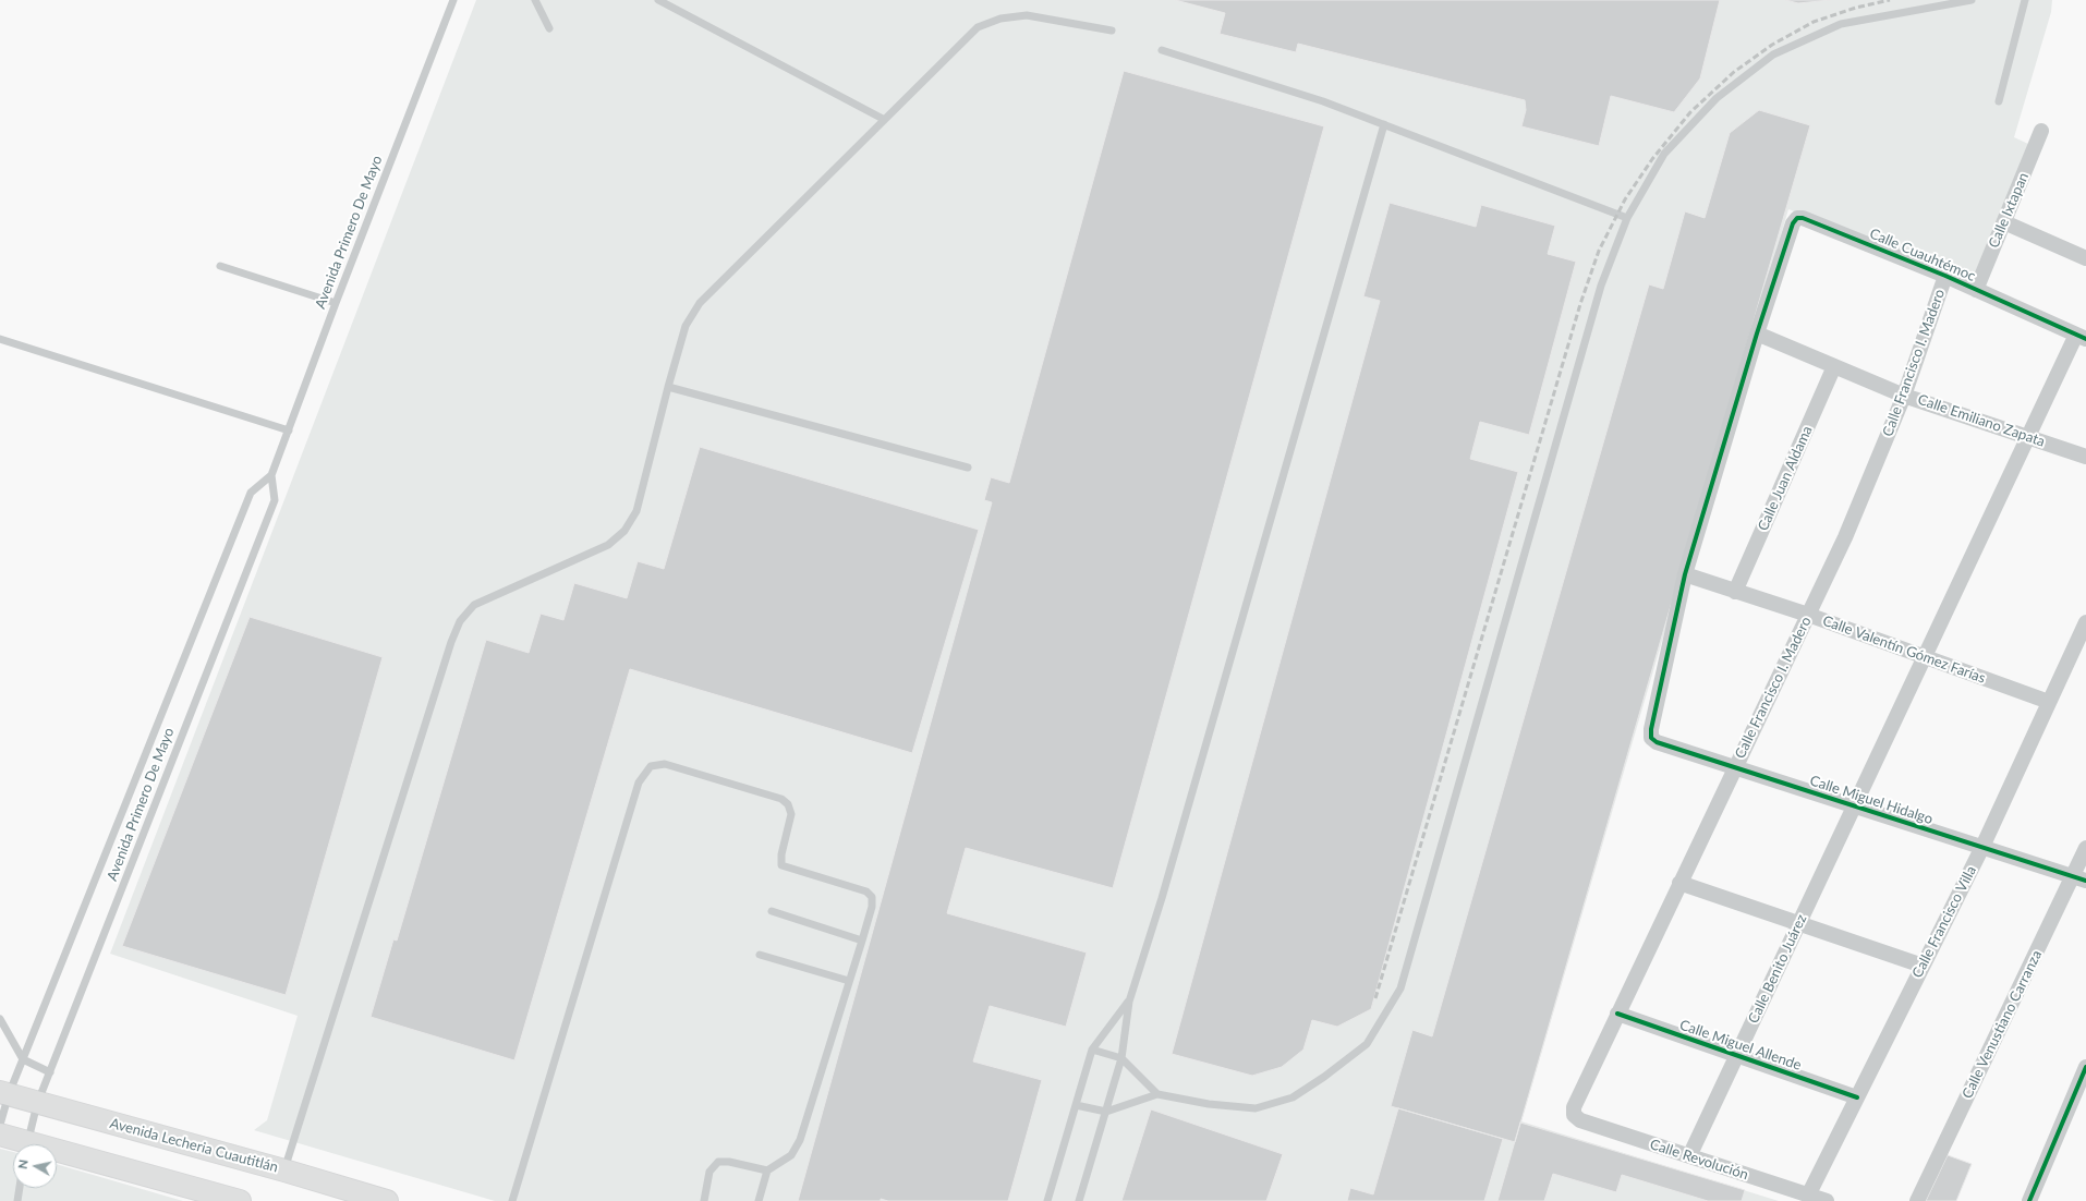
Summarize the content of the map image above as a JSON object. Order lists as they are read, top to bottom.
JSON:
{
  "streets": {
    "main road": ["Avenida Lecheria Cuautitlán"],
    "street": [
      "Calle Ixtapan",
      "Calle Cuauhtémoc",
      "Calle Francisco I. Madero",
      "Calle Emiliano Zapata",
      "Calle Juan Aldama",
      "Calle Valentín Gómez Farías",
      "Calle Miguel Hidalgo",
      "Calle Francisco Villa",
      "Calle Benito Juárez",
      "Calle Venustiano Carranza",
      "Calle Miguel Allende",
      "Calle Revolución"
    ],
    "lane": ["Avenida Primero De Mayo"]
  },
  "crossings": [
    ["Calle Ixtapan", "Calle Cuauhtémoc"],
    ["Avenida Primero De Mayo", "Avenida Lecheria Cuautitlán"],
    ["Calle Cuauhtémoc", "Calle Francisco I. Madero"],
    ["Calle Cuauhtémoc", "Calle Emiliano Zapata"],
    ["Calle Francisco I. Madero", "Calle Emiliano Zapata"],
    ["Calle Francisco I. Madero", "Calle Valentín Gómez Farías"],
    ["Calle Francisco I. Madero", "Calle Miguel Hidalgo"],
    ["Calle Francisco I. Madero", "Calle Miguel Allende"],
    ["Calle Francisco I. Madero", "Calle Revolución"],
    ["Calle Emiliano Zapata", "Calle Juan Aldama"],
    ["Calle Juan Aldama", "Calle Valentín Gómez Farías"],
    ["Calle Valentín Gómez Farías", "Calle Miguel Hidalgo"],
    ["Calle Valentín Gómez Farías", "Calle Francisco Villa"],
    ["Calle Miguel Hidalgo", "Calle Francisco Villa"],
    ["Calle Miguel Hidalgo", "Calle Benito Juárez"],
    ["Calle Miguel Hidalgo", "Calle Venustiano Carranza"],
    ["Calle Francisco Villa", "Calle Miguel Allende"],
    ["Calle Francisco Villa", "Calle Revolución"],
    ["Calle Benito Juárez", "Calle Miguel Allende"],
    ["Calle Benito Juárez", "Calle Revolución"]
  ],
  "north": "left"
}
